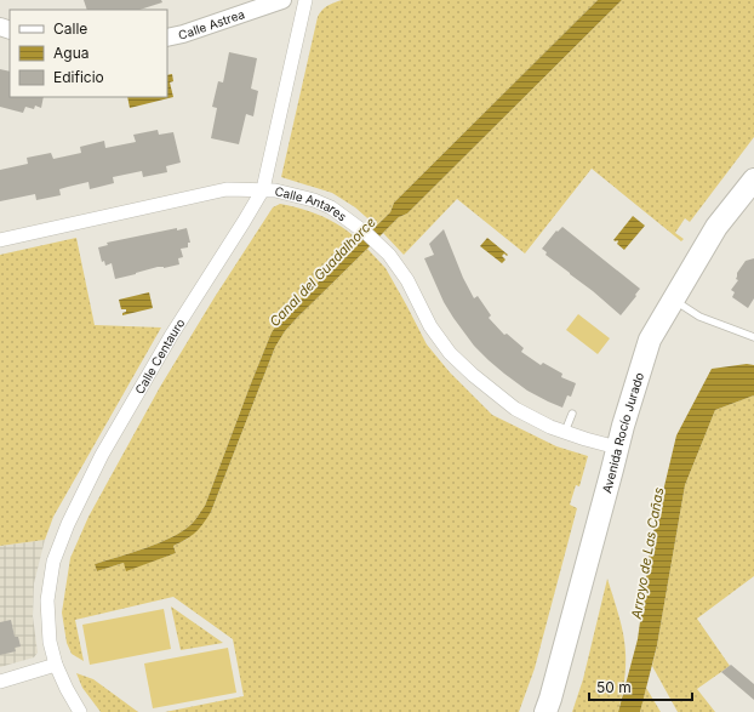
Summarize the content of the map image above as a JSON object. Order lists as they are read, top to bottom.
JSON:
{
  "streets": {
    "main road": ["Avenida Rocío Jurado"],
    "street": ["Calle Astrea", "Calle Antares", "Calle Centauro"]
  },
  "crossings": [
    ["Calle Antares", "Calle Centauro"],
    ["Calle Antares", "Avenida Rocío Jurado"]
  ],
  "water": ["Canal del Guadalhorce", "Arroyo de Las Cañas"],
  "legend": ["Calle", "Agua", "Edificio"],
  "scale_bar": "50 m"
}
